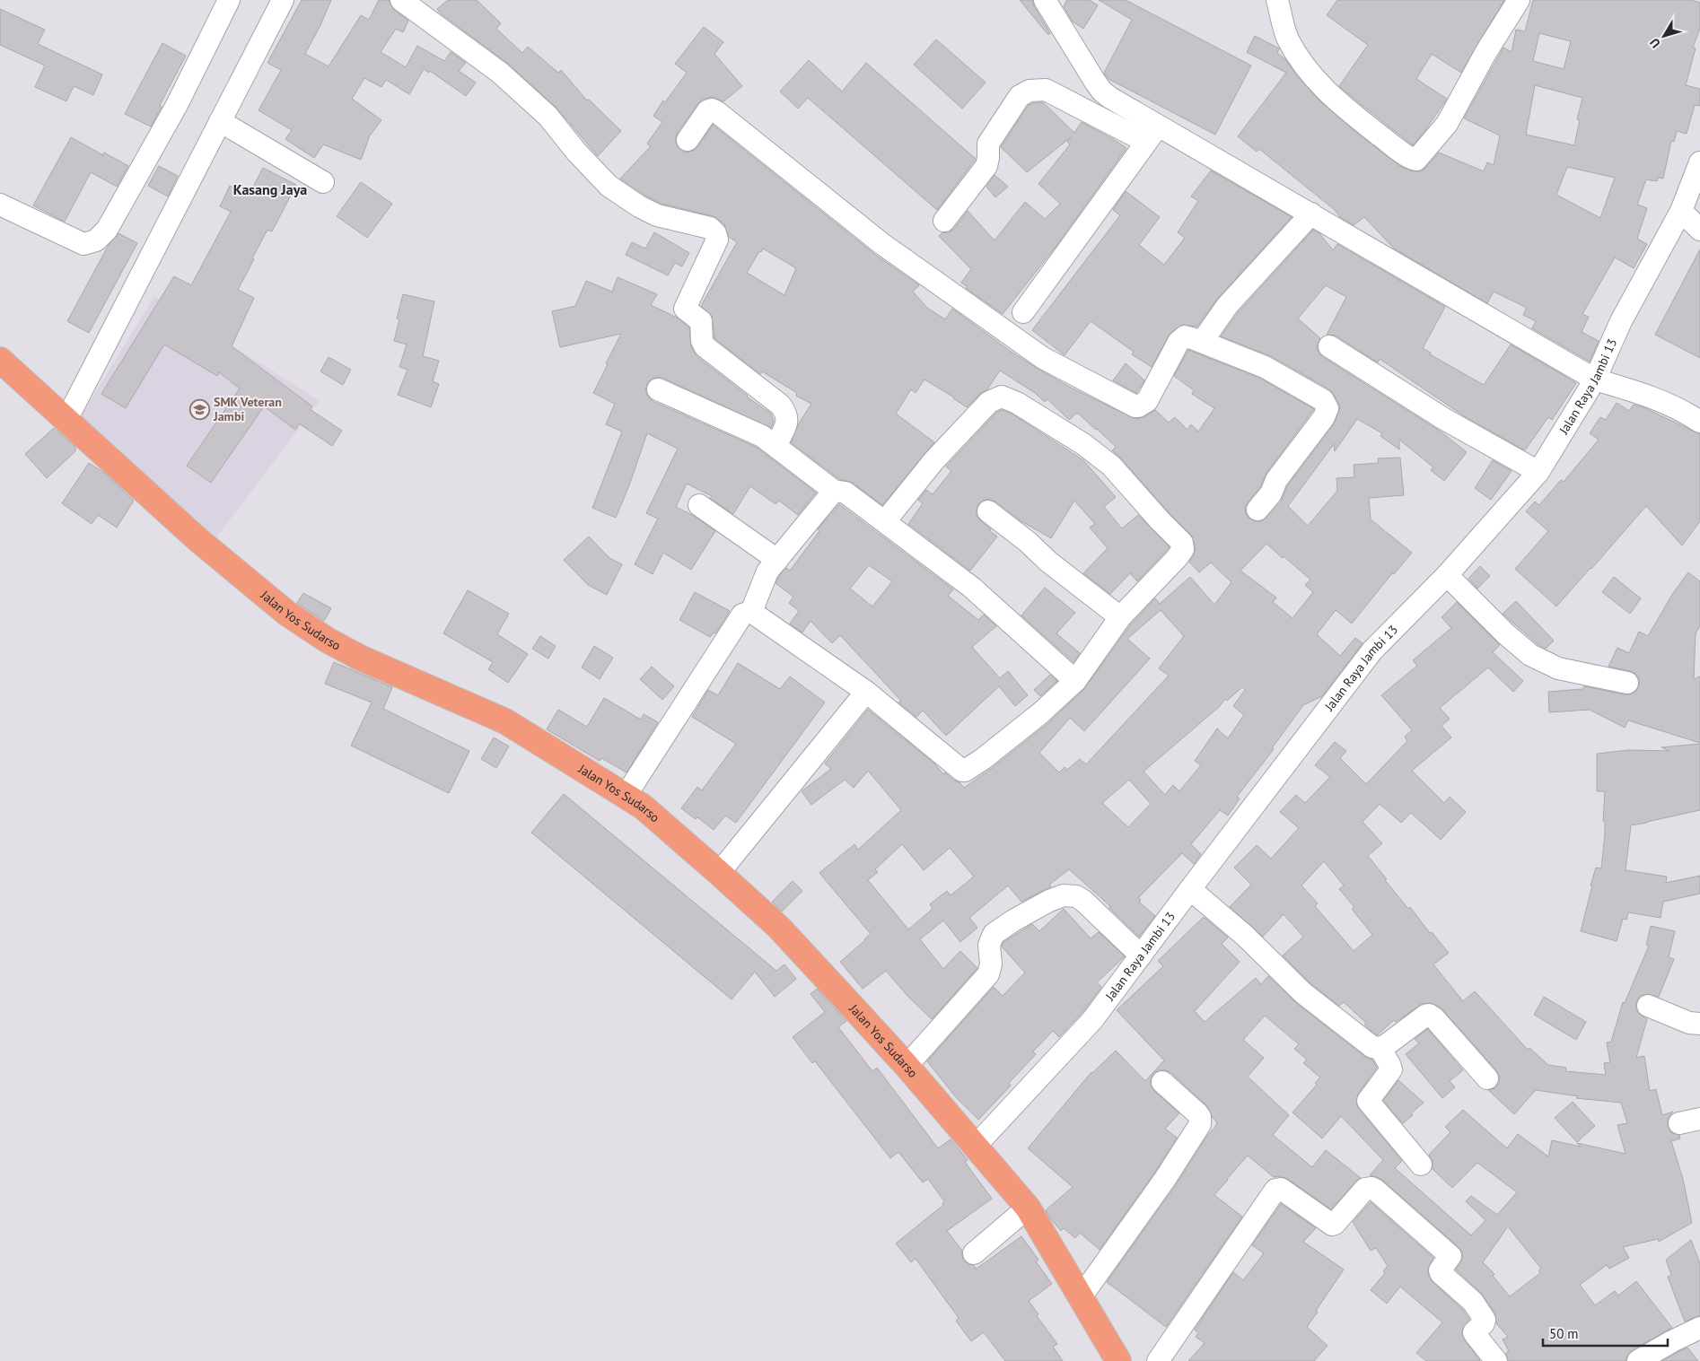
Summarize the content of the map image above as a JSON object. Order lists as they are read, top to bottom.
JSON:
{
  "streets": {
    "highway": ["Jalan Yos Sudarso"],
    "street": ["Jalan Raya Jambi 13"]
  },
  "crossings": [
    ["Jalan Raya Jambi 13", "Jalan Yos Sudarso"]
  ],
  "districts": ["Kasang Jaya"],
  "places": {
    "school or university": ["SMK Veteran Jambi"]
  },
  "scale_bar": "50 m",
  "north": "bottom left"
}
